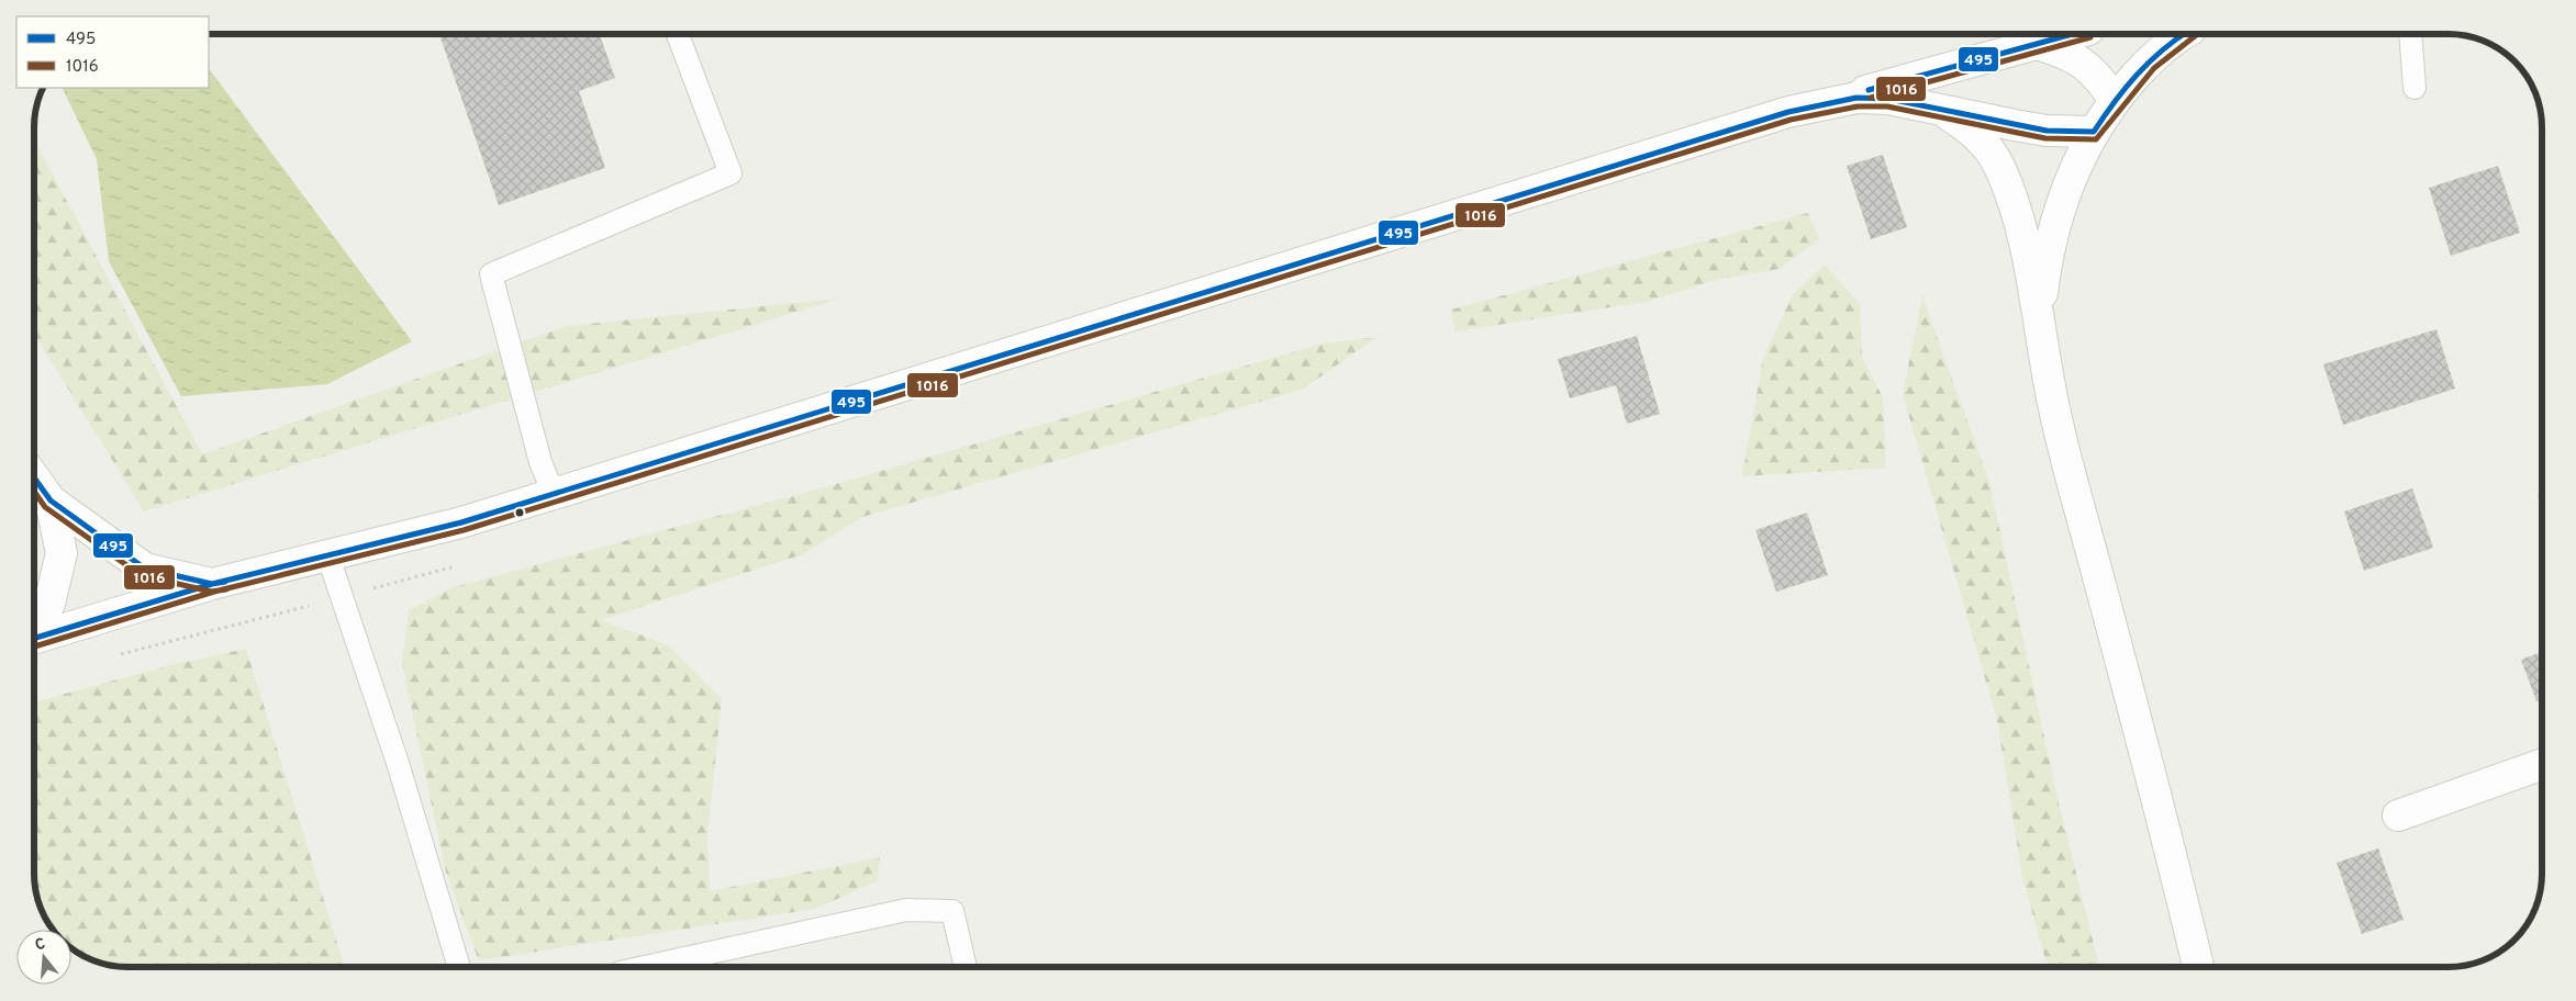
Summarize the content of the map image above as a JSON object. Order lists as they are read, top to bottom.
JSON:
{
  "lines": ["transit line 495", "transit line 1016"],
  "legend": ["495", "1016"],
  "north": "top"
}
